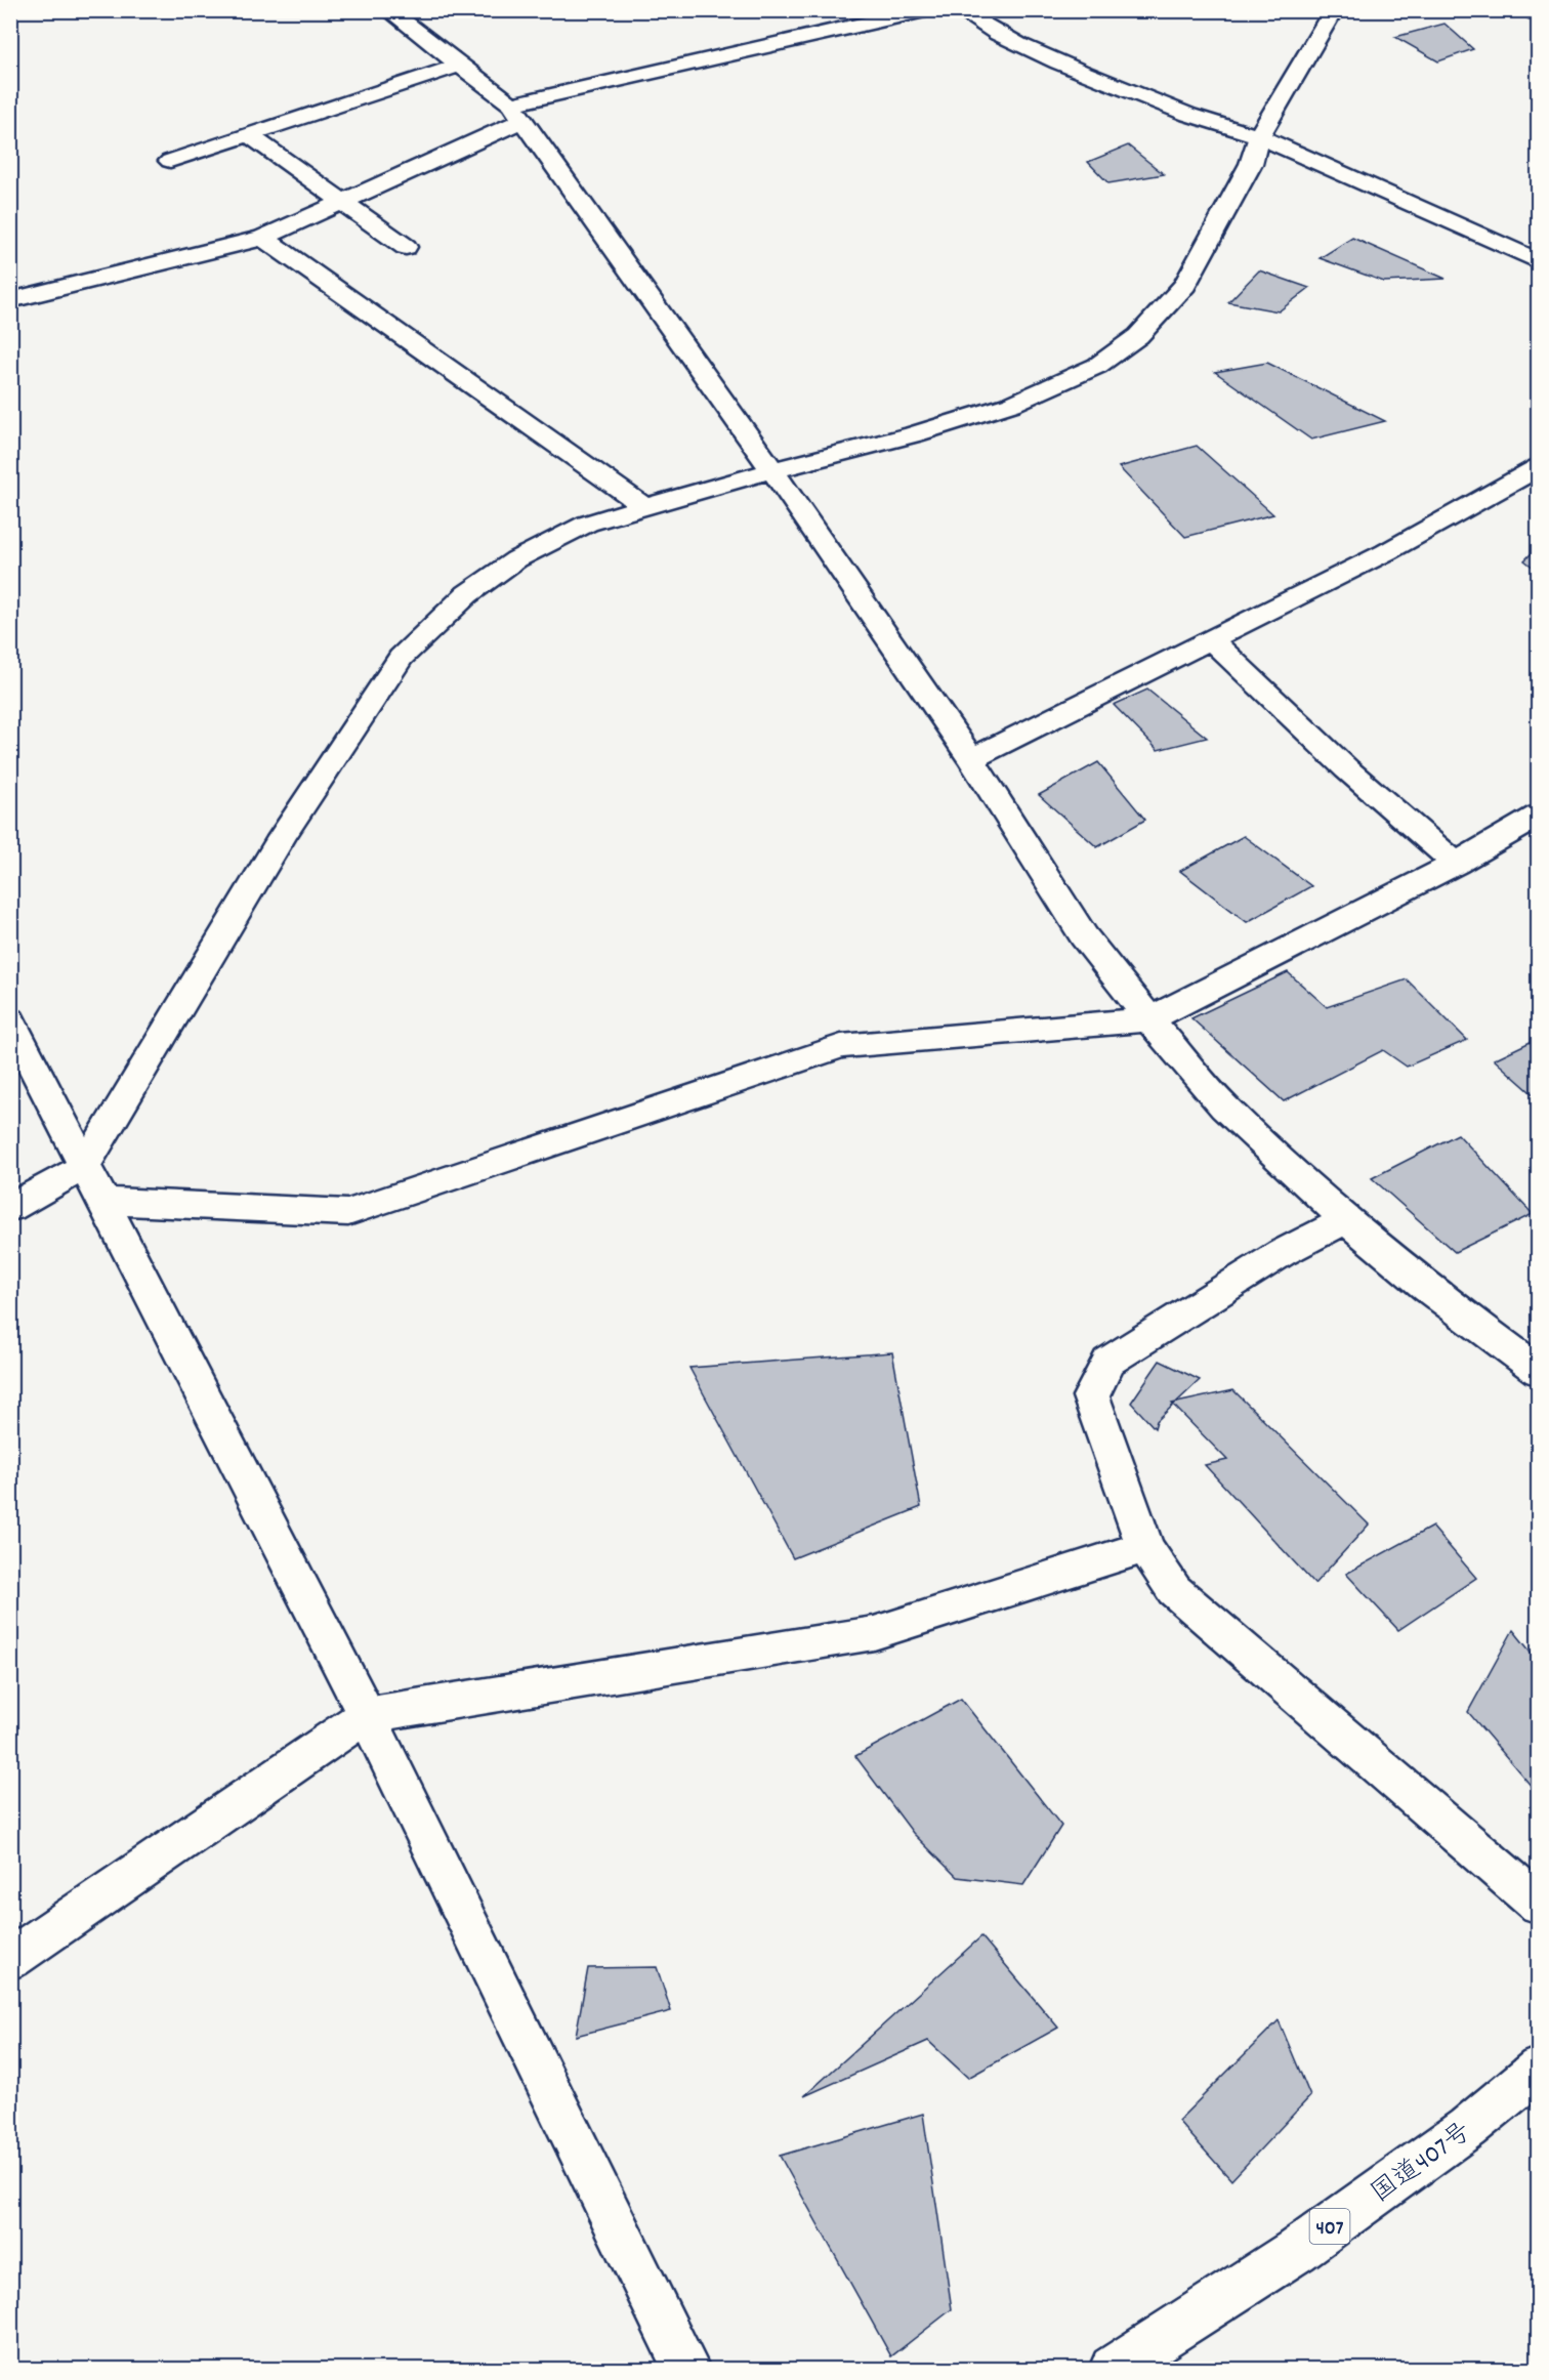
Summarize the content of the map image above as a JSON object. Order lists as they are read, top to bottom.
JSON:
{
  "streets": {
    "main road": ["国道407号", "407"]
  }
}
